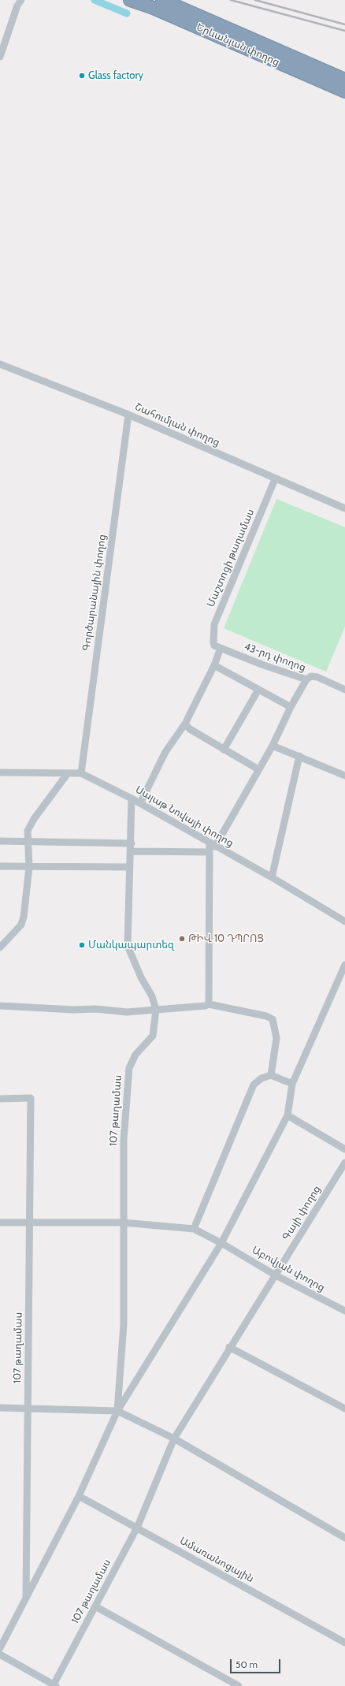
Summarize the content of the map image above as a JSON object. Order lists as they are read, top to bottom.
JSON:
{
  "streets": {
    "highway": ["Երևանյան փողոց"],
    "street": [
      "Շահումյան փողոց",
      "Մաշտոցի թաղամաս",
      "Գործարանային փողոց",
      "43-րդ փողոց",
      "Սայաթ Նովայի փողոց",
      "107 թաղամաս",
      "Գայի փողոց",
      "Աբովյան փողոց",
      "Ամառանոցային"
    ]
  },
  "crossings": [
    ["Շահումյան փողոց", "Մաշտոցի թաղամաս"],
    ["Շահումյան փողոց", "Գործարանային փողոց"],
    ["Մաշտոցի թաղամաս", "43-րդ փողոց"],
    ["Գործարանային փողոց", "Սայաթ Նովայի փողոց"],
    ["107 թաղամաս", "Գայի փողոց"],
    ["107 թաղամաս", "Աբովյան փողոց"],
    ["107 թաղամաս", "Ամառանոցային"],
    ["Գայի փողոց", "Աբովյան փողոց"]
  ],
  "places": ["Glass factory", "ԹԻՎ 10 ԴՊՐՈՑ", "Մանկապարտեզ"],
  "scale_bar": "50 m"
}
